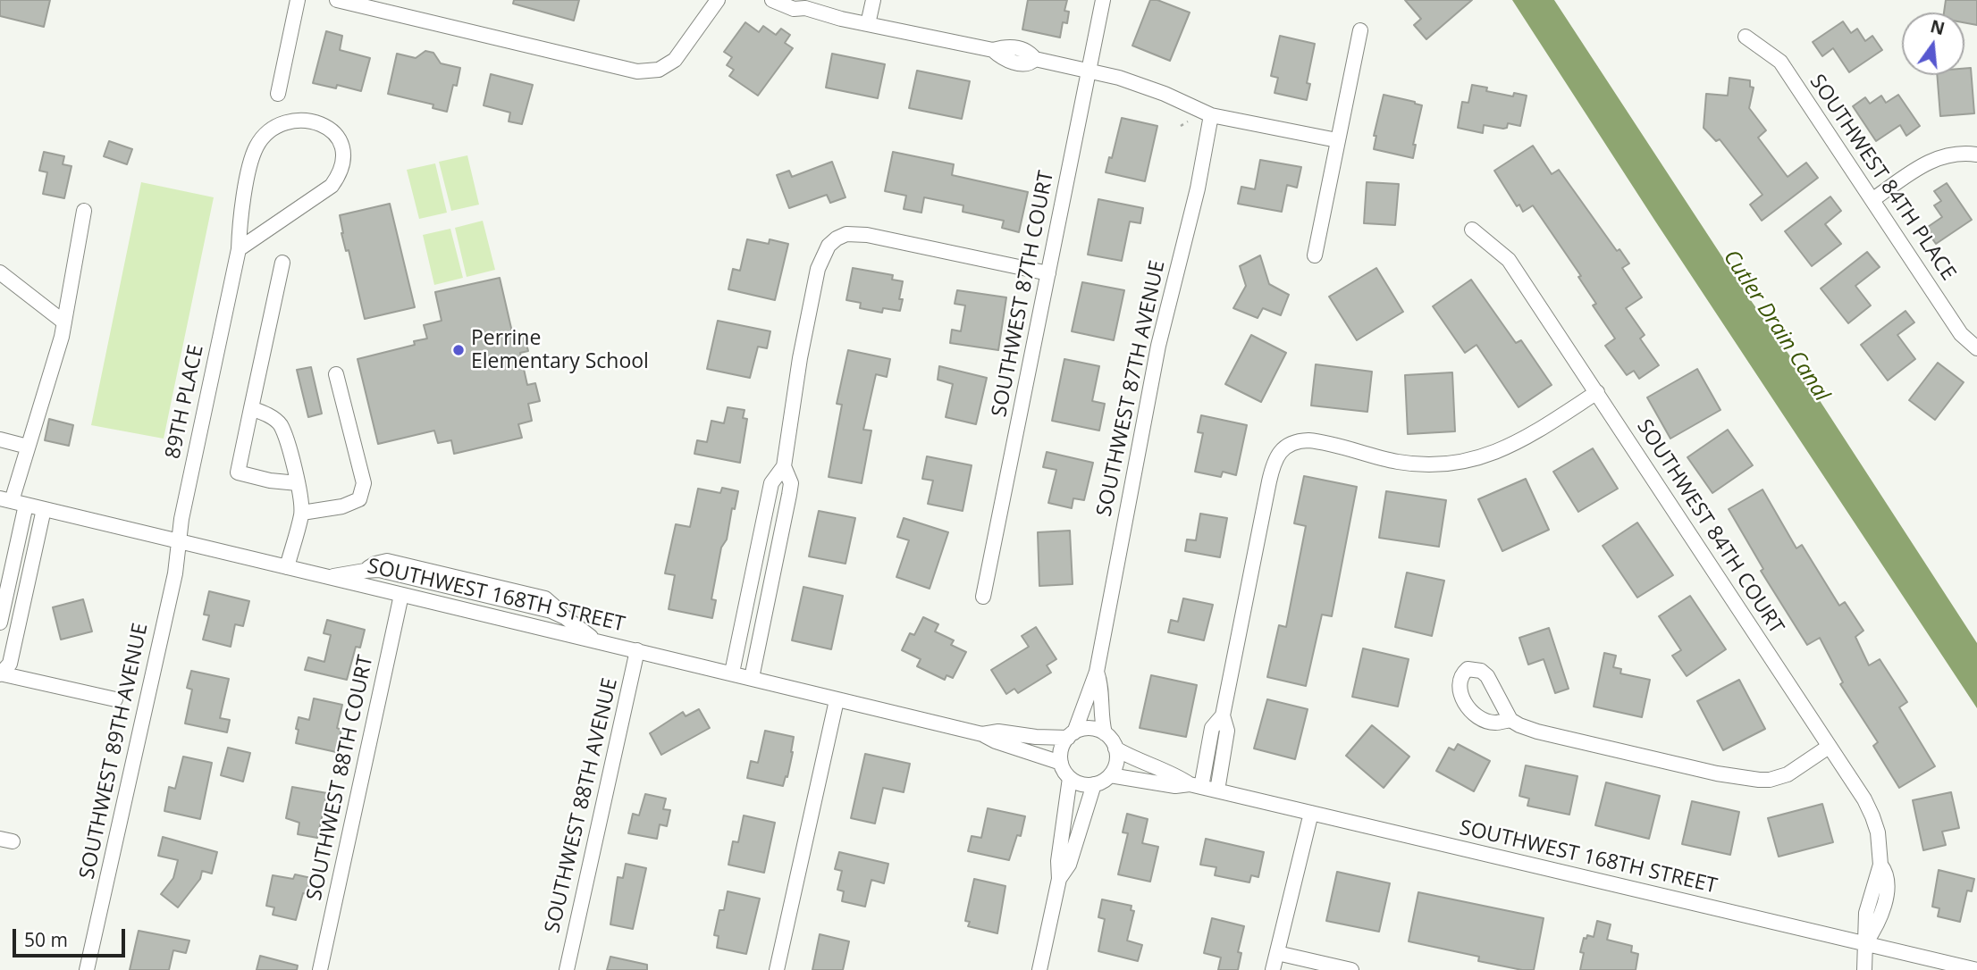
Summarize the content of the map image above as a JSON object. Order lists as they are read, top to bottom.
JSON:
{
  "streets": {
    "street": [
      "SOUTHWEST 84TH PLACE",
      "SOUTHWEST 87TH COURT",
      "SOUTHWEST 87TH AVENUE",
      "89TH PLACE",
      "SOUTHWEST 84TH COURT",
      "SOUTHWEST 168TH STREET",
      "SOUTHWEST 89TH AVENUE",
      "SOUTHWEST 88TH COURT",
      "SOUTHWEST 88TH AVENUE"
    ]
  },
  "crossings": [
    ["SOUTHWEST 87TH AVENUE", "SOUTHWEST 168TH STREET"],
    ["89TH PLACE", "SOUTHWEST 168TH STREET"],
    ["89TH PLACE", "SOUTHWEST 89TH AVENUE"],
    ["SOUTHWEST 84TH COURT", "SOUTHWEST 168TH STREET"],
    ["SOUTHWEST 168TH STREET", "SOUTHWEST 89TH AVENUE"],
    ["SOUTHWEST 168TH STREET", "SOUTHWEST 88TH COURT"],
    ["SOUTHWEST 168TH STREET", "SOUTHWEST 88TH AVENUE"]
  ],
  "water": ["Cutler Drain Canal"],
  "places": ["Perrine Elementary School"],
  "scale_bar": "50 m",
  "north": "top"
}
